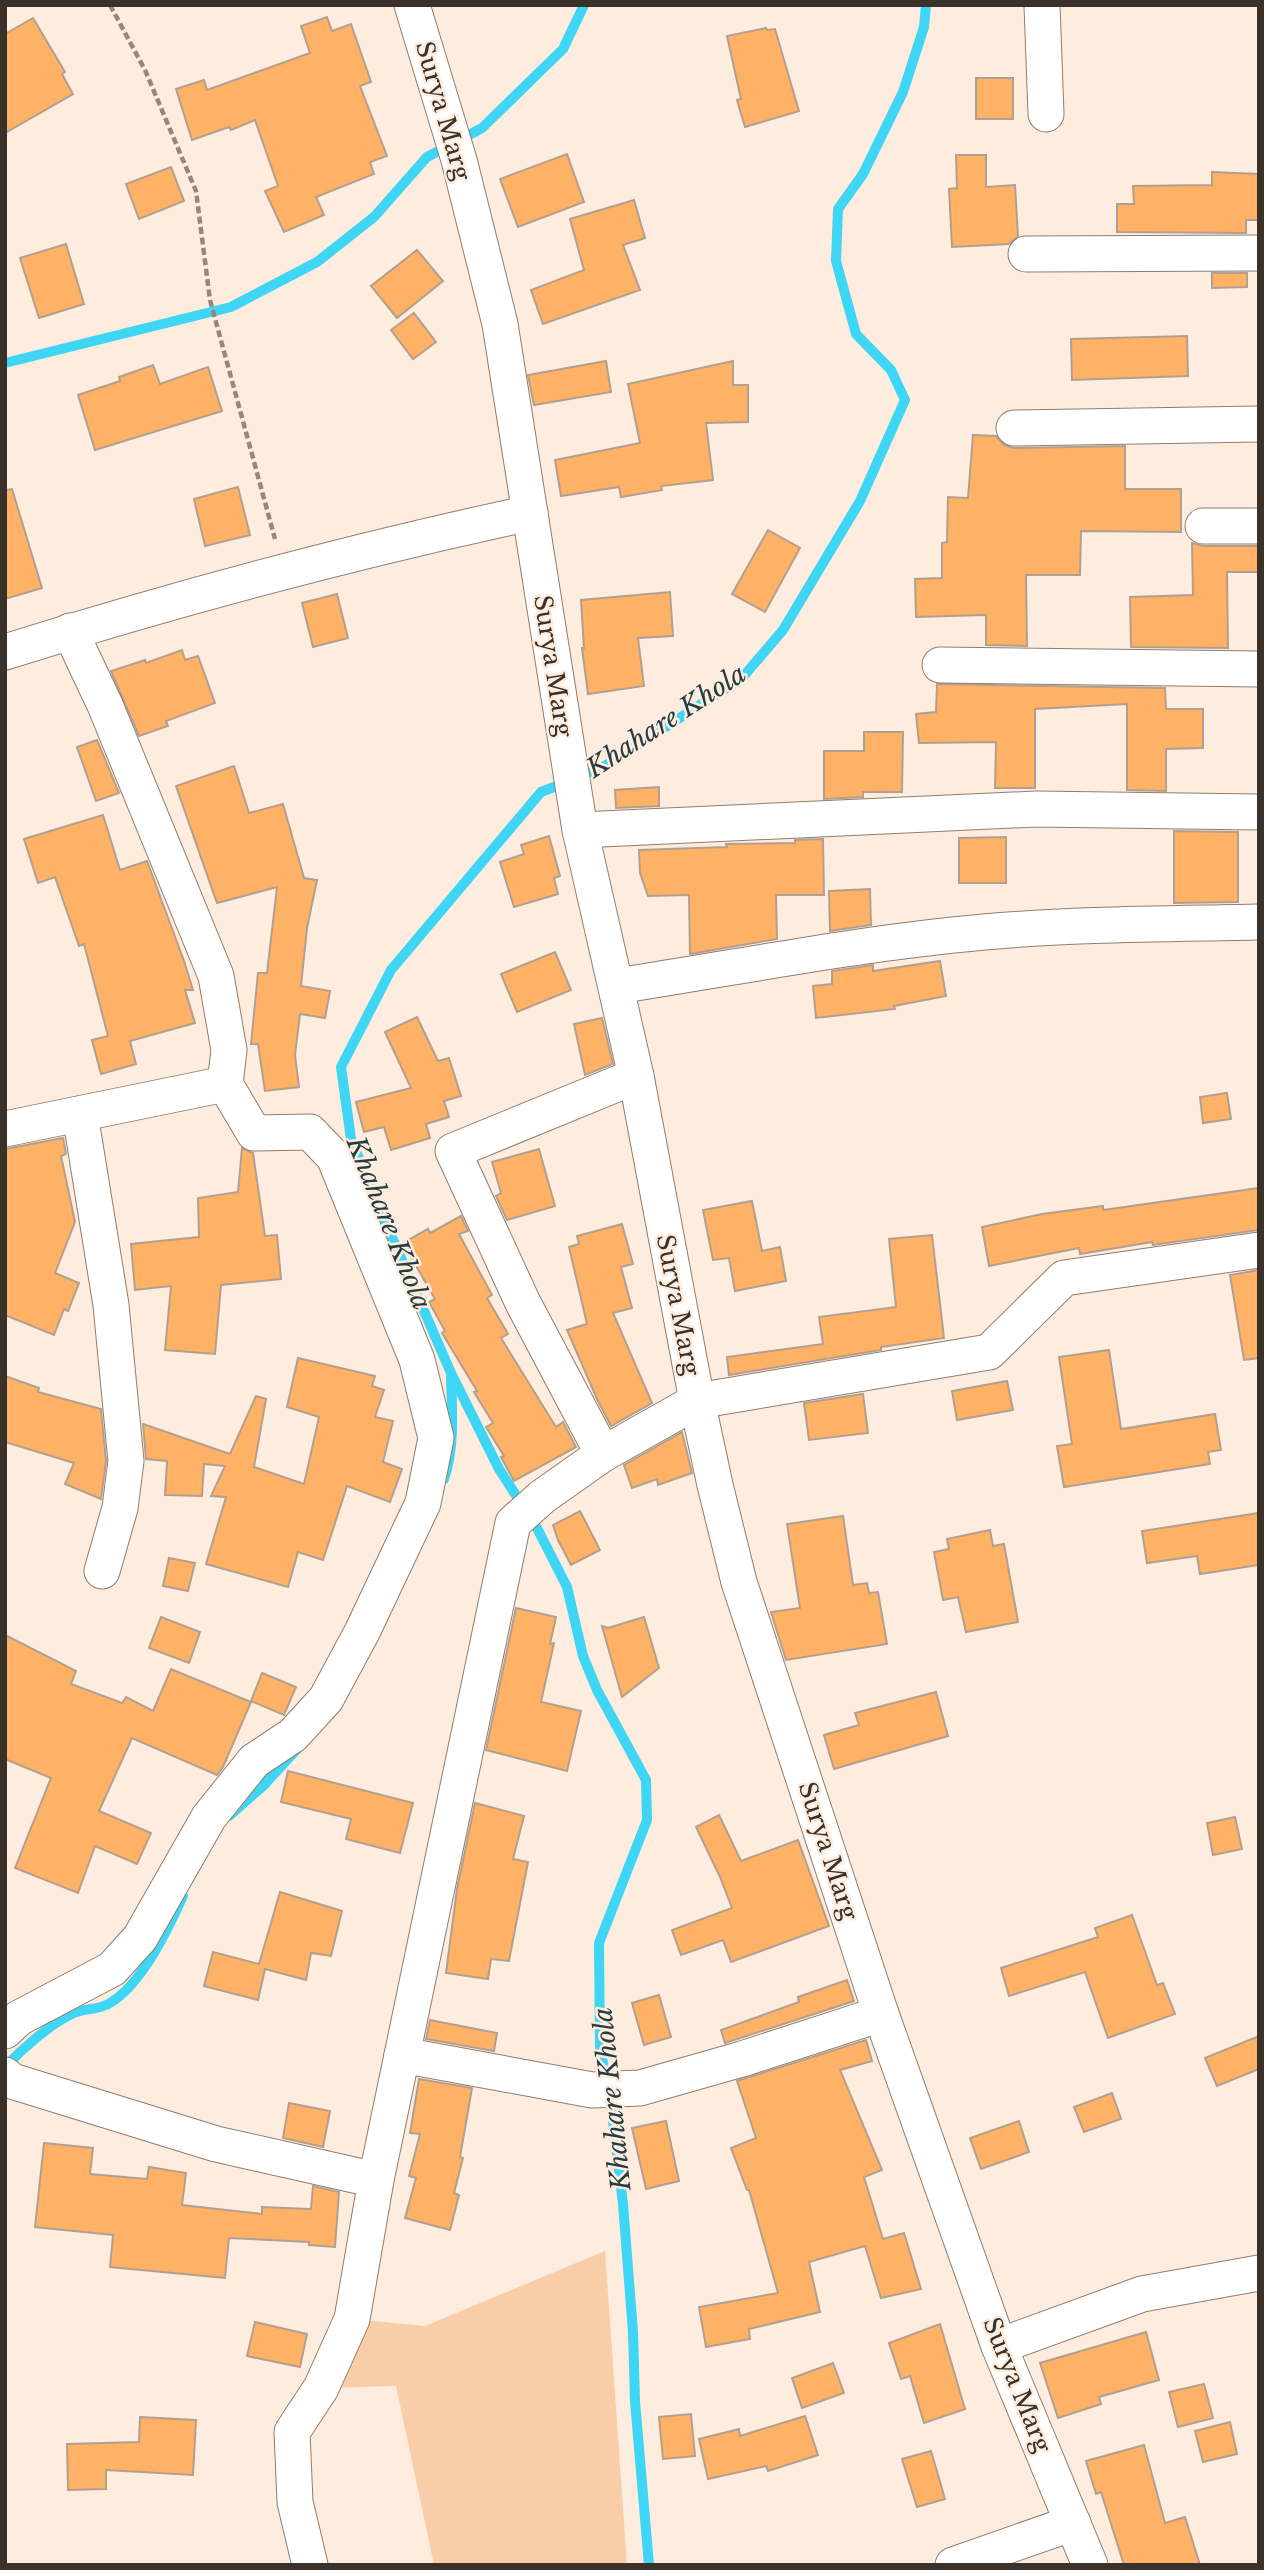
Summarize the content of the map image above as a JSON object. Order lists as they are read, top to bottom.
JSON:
{
  "streets": {
    "street": ["Surya Marg"]
  },
  "water": ["Khahare Khola"]
}
